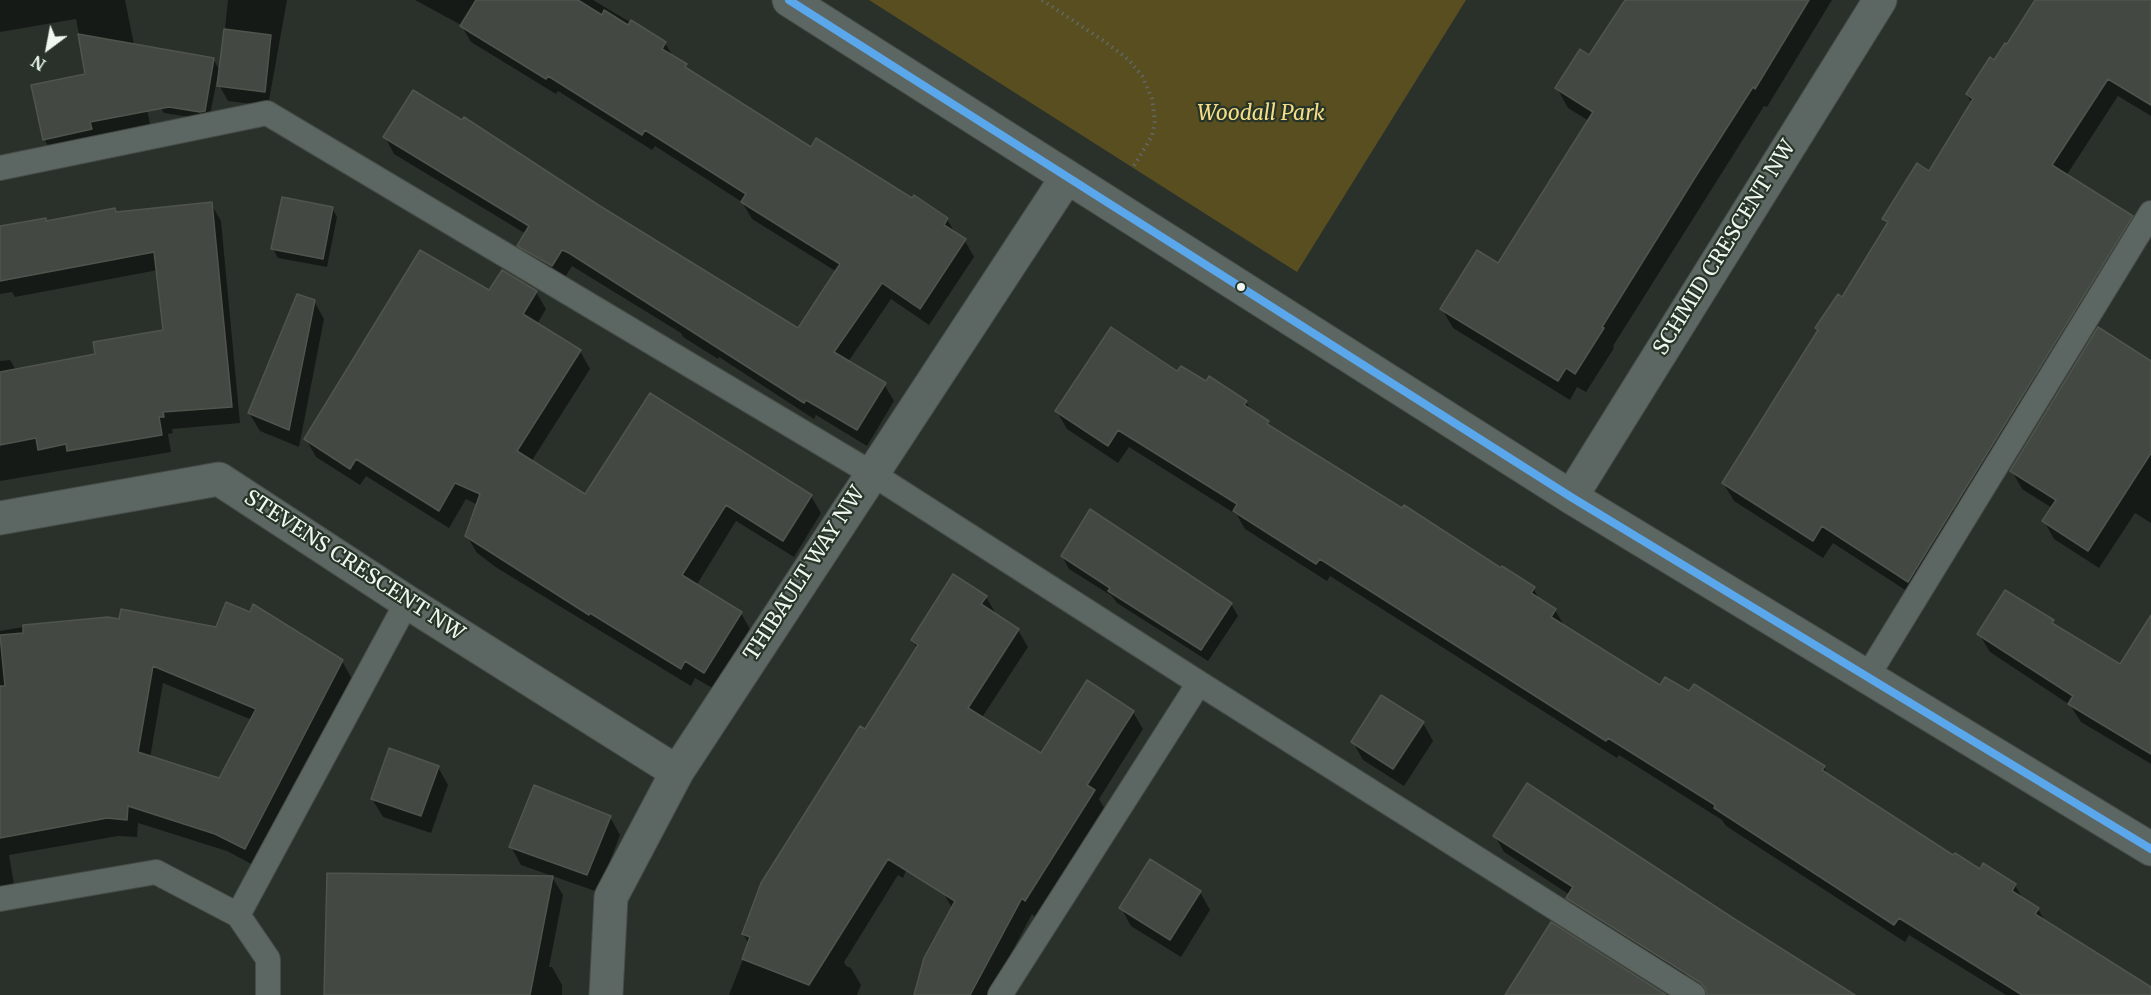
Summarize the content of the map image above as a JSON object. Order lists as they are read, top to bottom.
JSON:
{
  "streets": {
    "street": ["SCHMID CRESCENT NW", "STEVENS CRESCENT NW", "THIBAULT WAY NW"]
  },
  "crossings": [
    ["STEVENS CRESCENT NW", "THIBAULT WAY NW"]
  ],
  "parks": ["Woodall Park"],
  "north": "bottom left"
}
